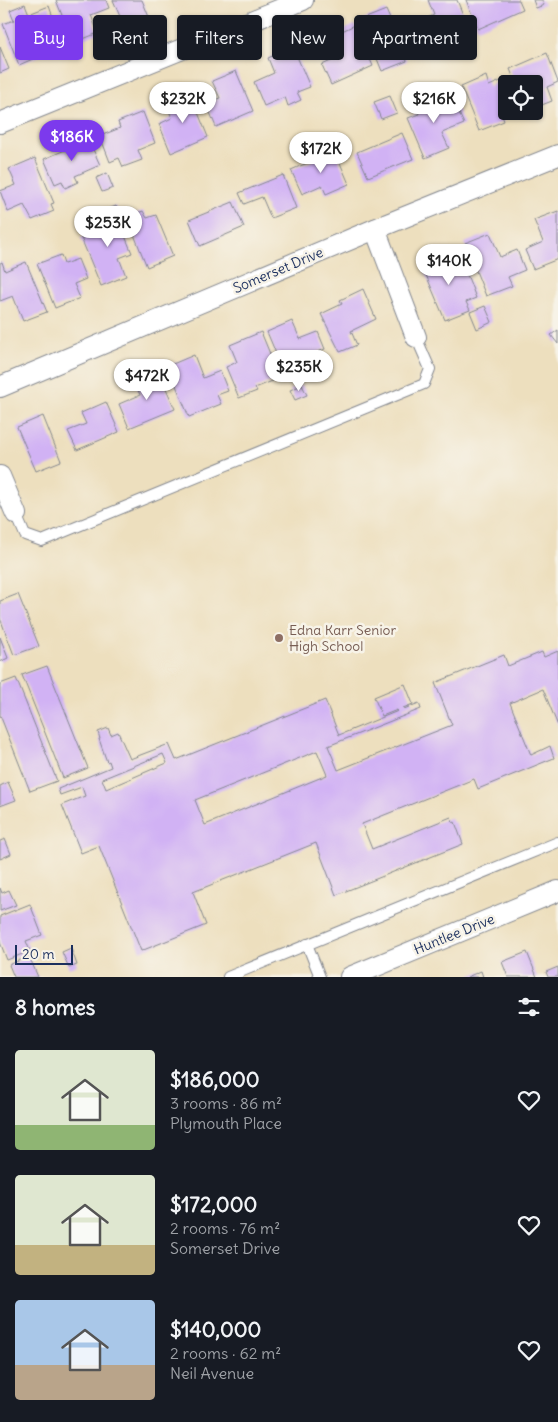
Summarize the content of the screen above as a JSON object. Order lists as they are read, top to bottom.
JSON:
{
  "streets": {
    "street": ["Somerset Drive", "Huntlee Drive"]
  },
  "places": ["Edna Karr Senior High School"],
  "scale_bar": "20 m",
  "page": {
    "chip": [
      "Buy",
      "Rent",
      "Filters",
      "New",
      "Apartment"
    ],
    "price": [
      "$232K",
      "$216K",
      "$186K",
      "$172K",
      "$253K",
      "$140K",
      "$235K",
      "$472K"
    ],
    "scale": "20 m",
    "heading": "8 homes",
    "list": [
      {
        "name": "$186,000",
        "note": "3 rooms · 86 m² · Plymouth Place"
      },
      {
        "name": "$172,000",
        "note": "2 rooms · 76 m² · Somerset Drive"
      },
      {
        "name": "$140,000",
        "note": "2 rooms · 62 m² · Neil Avenue"
      }
    ]
  }
}
